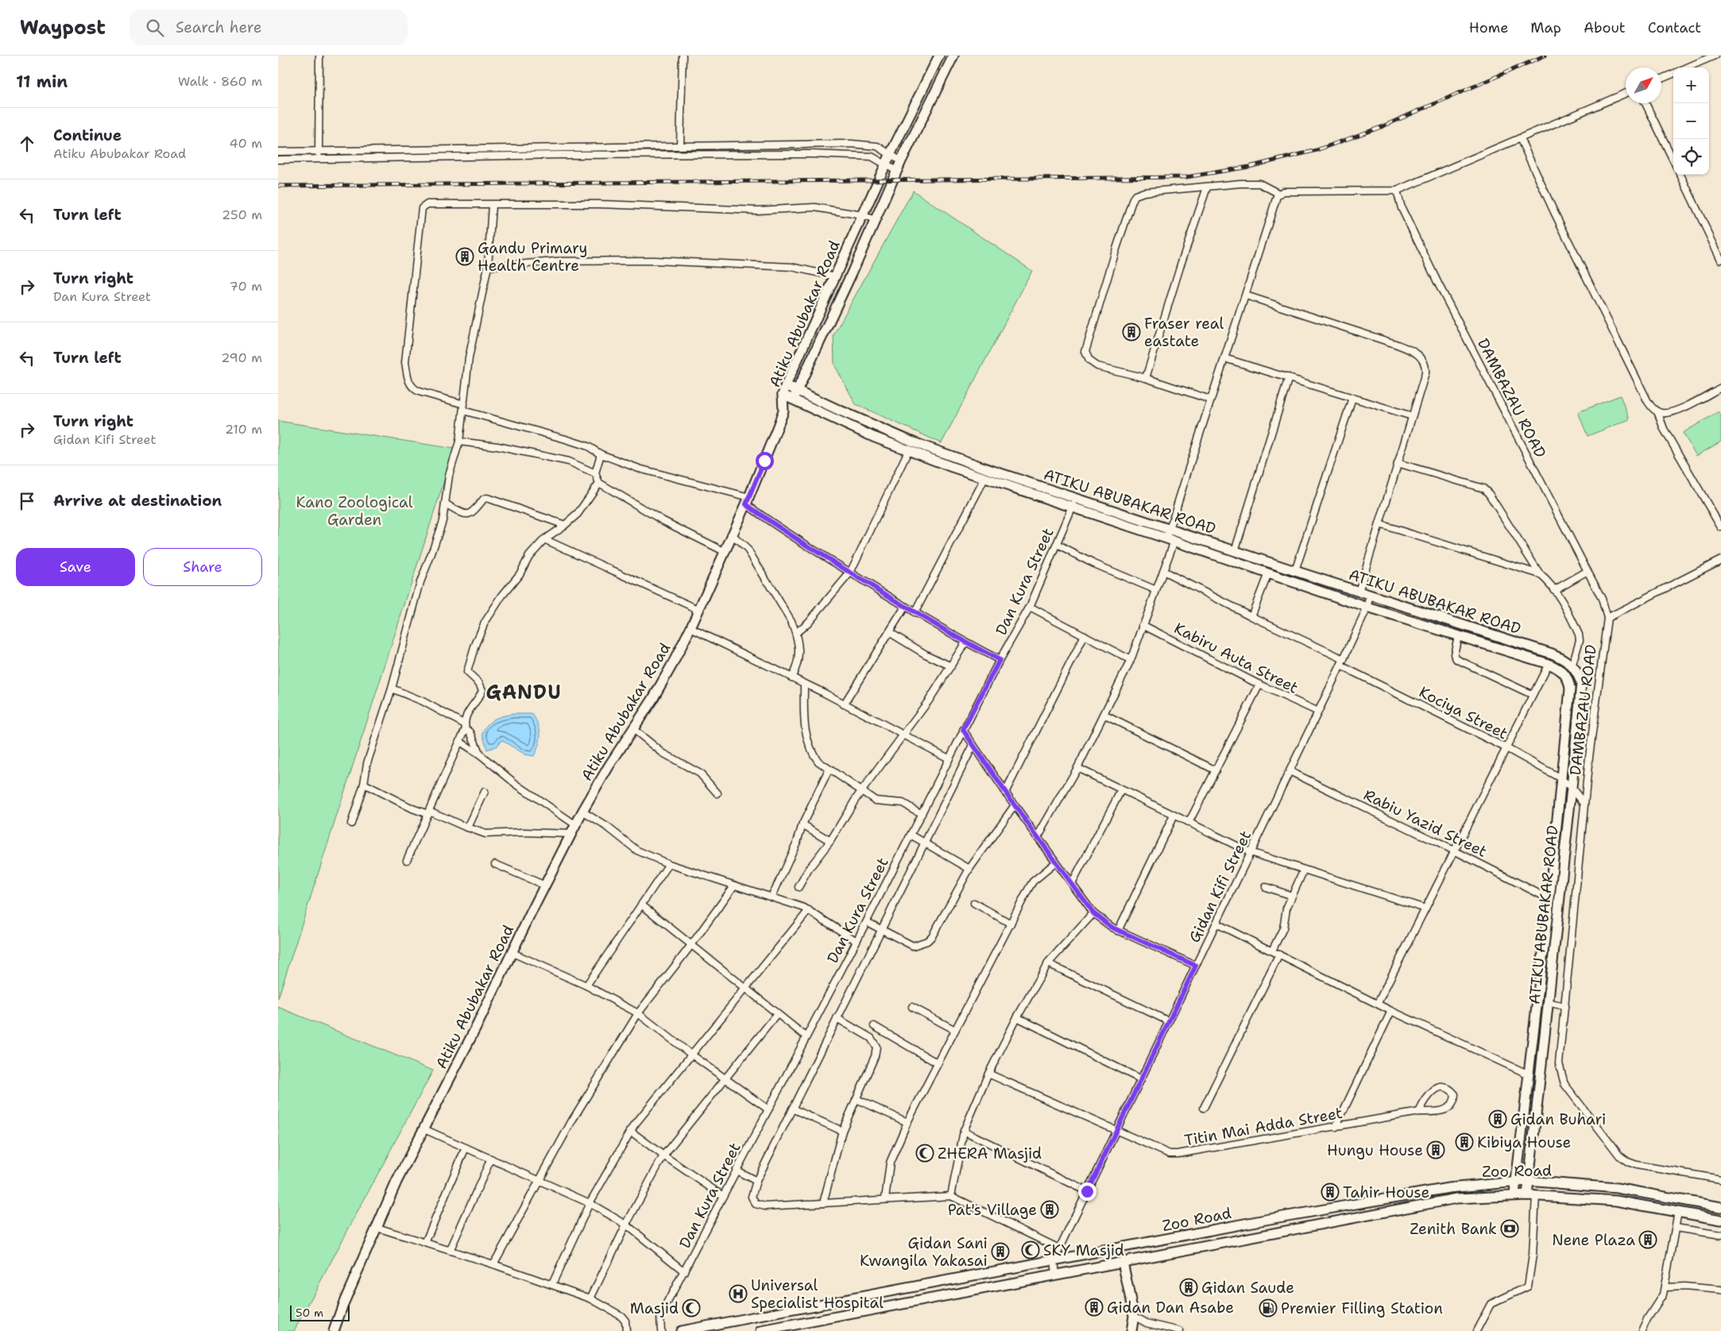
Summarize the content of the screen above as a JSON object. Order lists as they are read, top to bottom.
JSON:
{
  "streets": {
    "street": [
      "Atiku Abubakar Road",
      "DAMBAZAU ROAD",
      "ATIKU ABUBAKAR ROAD",
      "Dan Kura Street",
      "Kabiru Auta Street",
      "Kociya Street",
      "Rabiu Yazid Street",
      "Gidan Kifi Street",
      "Titin Mai Adda Street",
      "Zoo Road"
    ]
  },
  "crossings": [
    ["Atiku Abubakar Road", "ATIKU ABUBAKAR ROAD"],
    ["DAMBAZAU ROAD", "Kociya Street"],
    ["ATIKU ABUBAKAR ROAD", "Dan Kura Street"],
    ["ATIKU ABUBAKAR ROAD", "Kociya Street"],
    ["ATIKU ABUBAKAR ROAD", "Gidan Kifi Street"],
    ["ATIKU ABUBAKAR ROAD", "Zoo Road"],
    ["Kabiru Auta Street", "Gidan Kifi Street"],
    ["Kociya Street", "Gidan Kifi Street"],
    ["Rabiu Yazid Street", "Gidan Kifi Street"],
    ["Gidan Kifi Street", "Titin Mai Adda Street"],
    ["Gidan Kifi Street", "Zoo Road"]
  ],
  "districts": ["GANDU"],
  "parks": ["Kano Zoological Garden"],
  "places": {
    "building": [
      "Gandu Primary Health Centre",
      "Fraser real eastate",
      "Gidan Buhari",
      "Kibiya House",
      "Hungu House",
      "Tahir House",
      "Pat's Village",
      "Nene Plaza",
      "Gidan Sani Kwangila Yakasai",
      "Gidan Saude",
      "Gidan Dan Asabe"
    ],
    "mosque": ["ZHERA Masjid", "SKY Masjid", "Masjid"],
    "bank": ["Zenith Bank"],
    "hospital": ["Universal Specialist Hospital"],
    "fuel station": ["Premier Filling Station"]
  },
  "scale_bar": "50 m",
  "north": "top right",
  "page": {
    "header": "Waypost",
    "search": "Search here",
    "nav": [
      "Home",
      "Map",
      "About",
      "Contact"
    ],
    "heading": ["11 min", "Walk · 860 m"],
    "map_buttons": ["+", "−"],
    "list": [
      ["Continue", "Atiku Abubakar Road", "40 m"],
      ["Turn left", "250 m"],
      ["Turn right", "Dan Kura Street", "70 m"],
      ["Turn left", "290 m"],
      ["Turn right", "Gidan Kifi Street", "210 m"],
      "Arrive at destination"
    ],
    "buttons": ["Save", "Share"],
    "scale": "50 m"
  }
}
